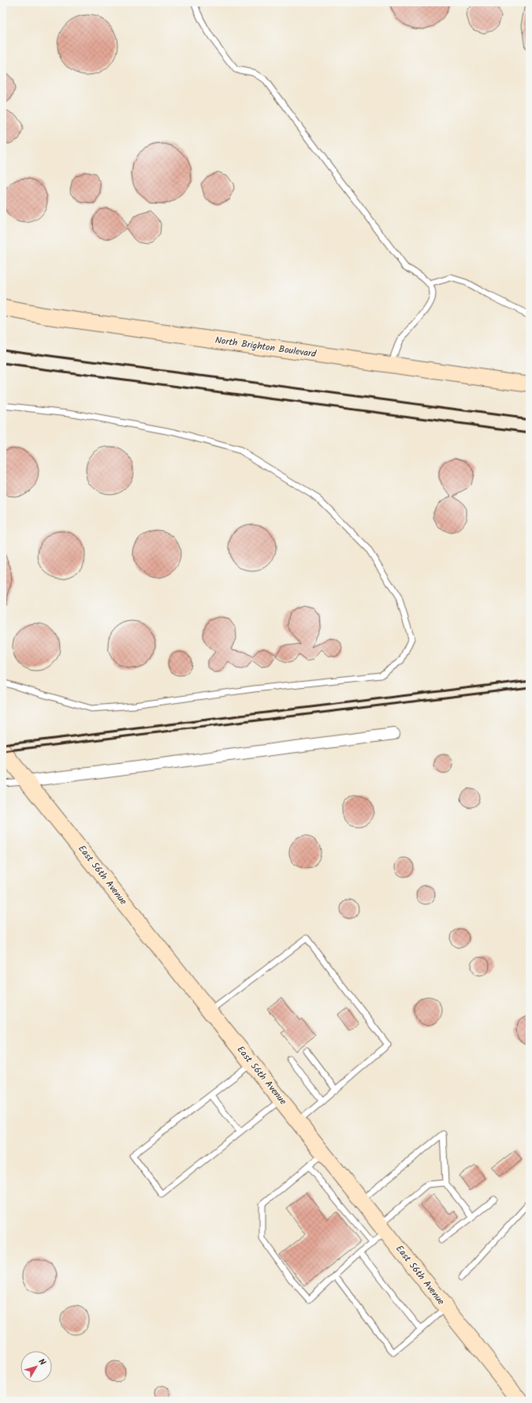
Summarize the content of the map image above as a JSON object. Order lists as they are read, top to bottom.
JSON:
{
  "streets": {
    "main road": ["North Brighton Boulevard", "East 56th Avenue"]
  },
  "north": "top right"
}
